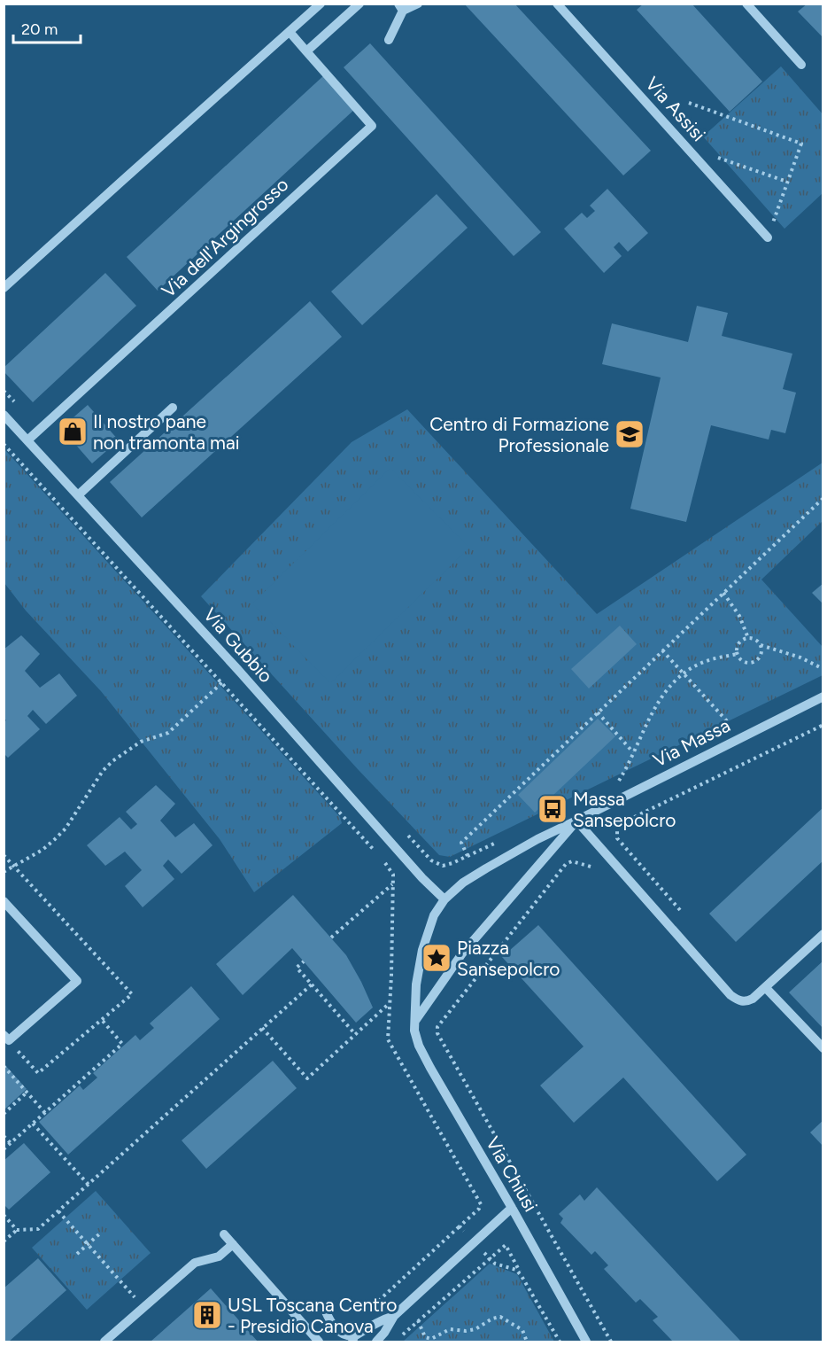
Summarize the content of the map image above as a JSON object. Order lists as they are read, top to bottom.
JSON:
{
  "streets": {
    "street": [
      "Via Assisi",
      "Via dell'Argingrosso",
      "Via Gubbio",
      "Via Massa",
      "Via Chiusi"
    ]
  },
  "crossings": [
    ["Via dell'Argingrosso", "Via Gubbio"]
  ],
  "places": {
    "shop": ["Il nostro pane non tramonta mai"],
    "school or university": ["Centro di Formazione Professionale"],
    "bus stop": ["Massa Sansepolcro"],
    "place": ["Piazza Sansepolcro"],
    "building": ["USL Toscana Centro - Presidio Canova"]
  },
  "scale_bar": "20 m"
}
